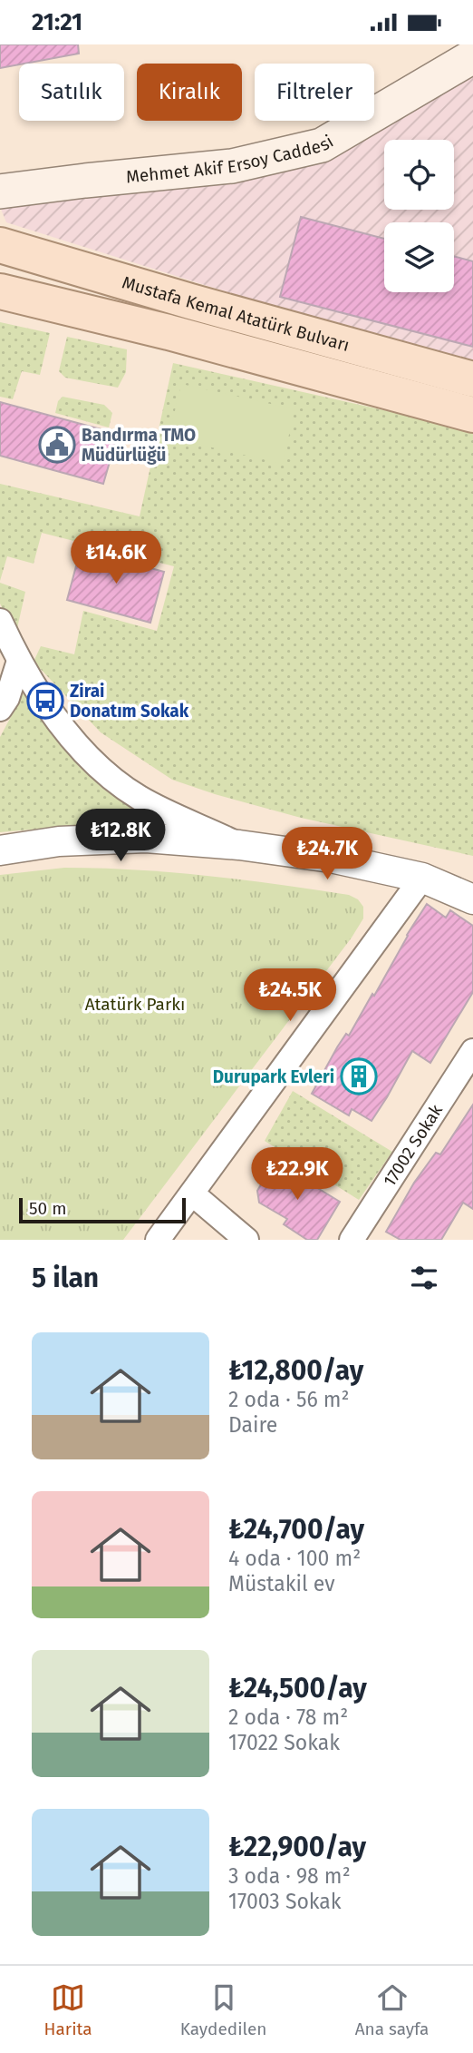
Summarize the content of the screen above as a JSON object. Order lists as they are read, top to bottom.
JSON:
{
  "streets": {
    "main road": ["Mehmet Akif Ersoy Caddesi", "Mustafa Kemal Atatürk Bulvarı"],
    "street": ["17002 Sokak"]
  },
  "parks": ["Atatürk Parkı"],
  "places": {
    "public building": ["Bandırma TMO Müdürlüğü"],
    "bus stop": ["Zirai Donatım Sokak"],
    "building": ["Durupark Evleri"]
  },
  "scale_bar": "50 m",
  "page": {
    "status": "21:21",
    "chip": ["Satılık", "Kiralık", "Filtreler"],
    "price": [
      "₺14.6K",
      "₺12.8K",
      "₺24.7K",
      "₺24.5K",
      "₺22.9K"
    ],
    "scale": "50 m",
    "heading": "5 ilan",
    "list": [
      {
        "name": "₺12,800/ay",
        "note": "2 oda · 56 m² · Daire"
      },
      {
        "name": "₺24,700/ay",
        "note": "4 oda · 100 m² · Müstakil ev"
      },
      {
        "name": "₺24,500/ay",
        "note": "2 oda · 78 m² · 17022 Sokak"
      },
      {
        "name": "₺22,900/ay",
        "note": "3 oda · 98 m² · 17003 Sokak"
      }
    ],
    "tabs": ["Harita", "Kaydedilen", "Ana sayfa"]
  }
}
